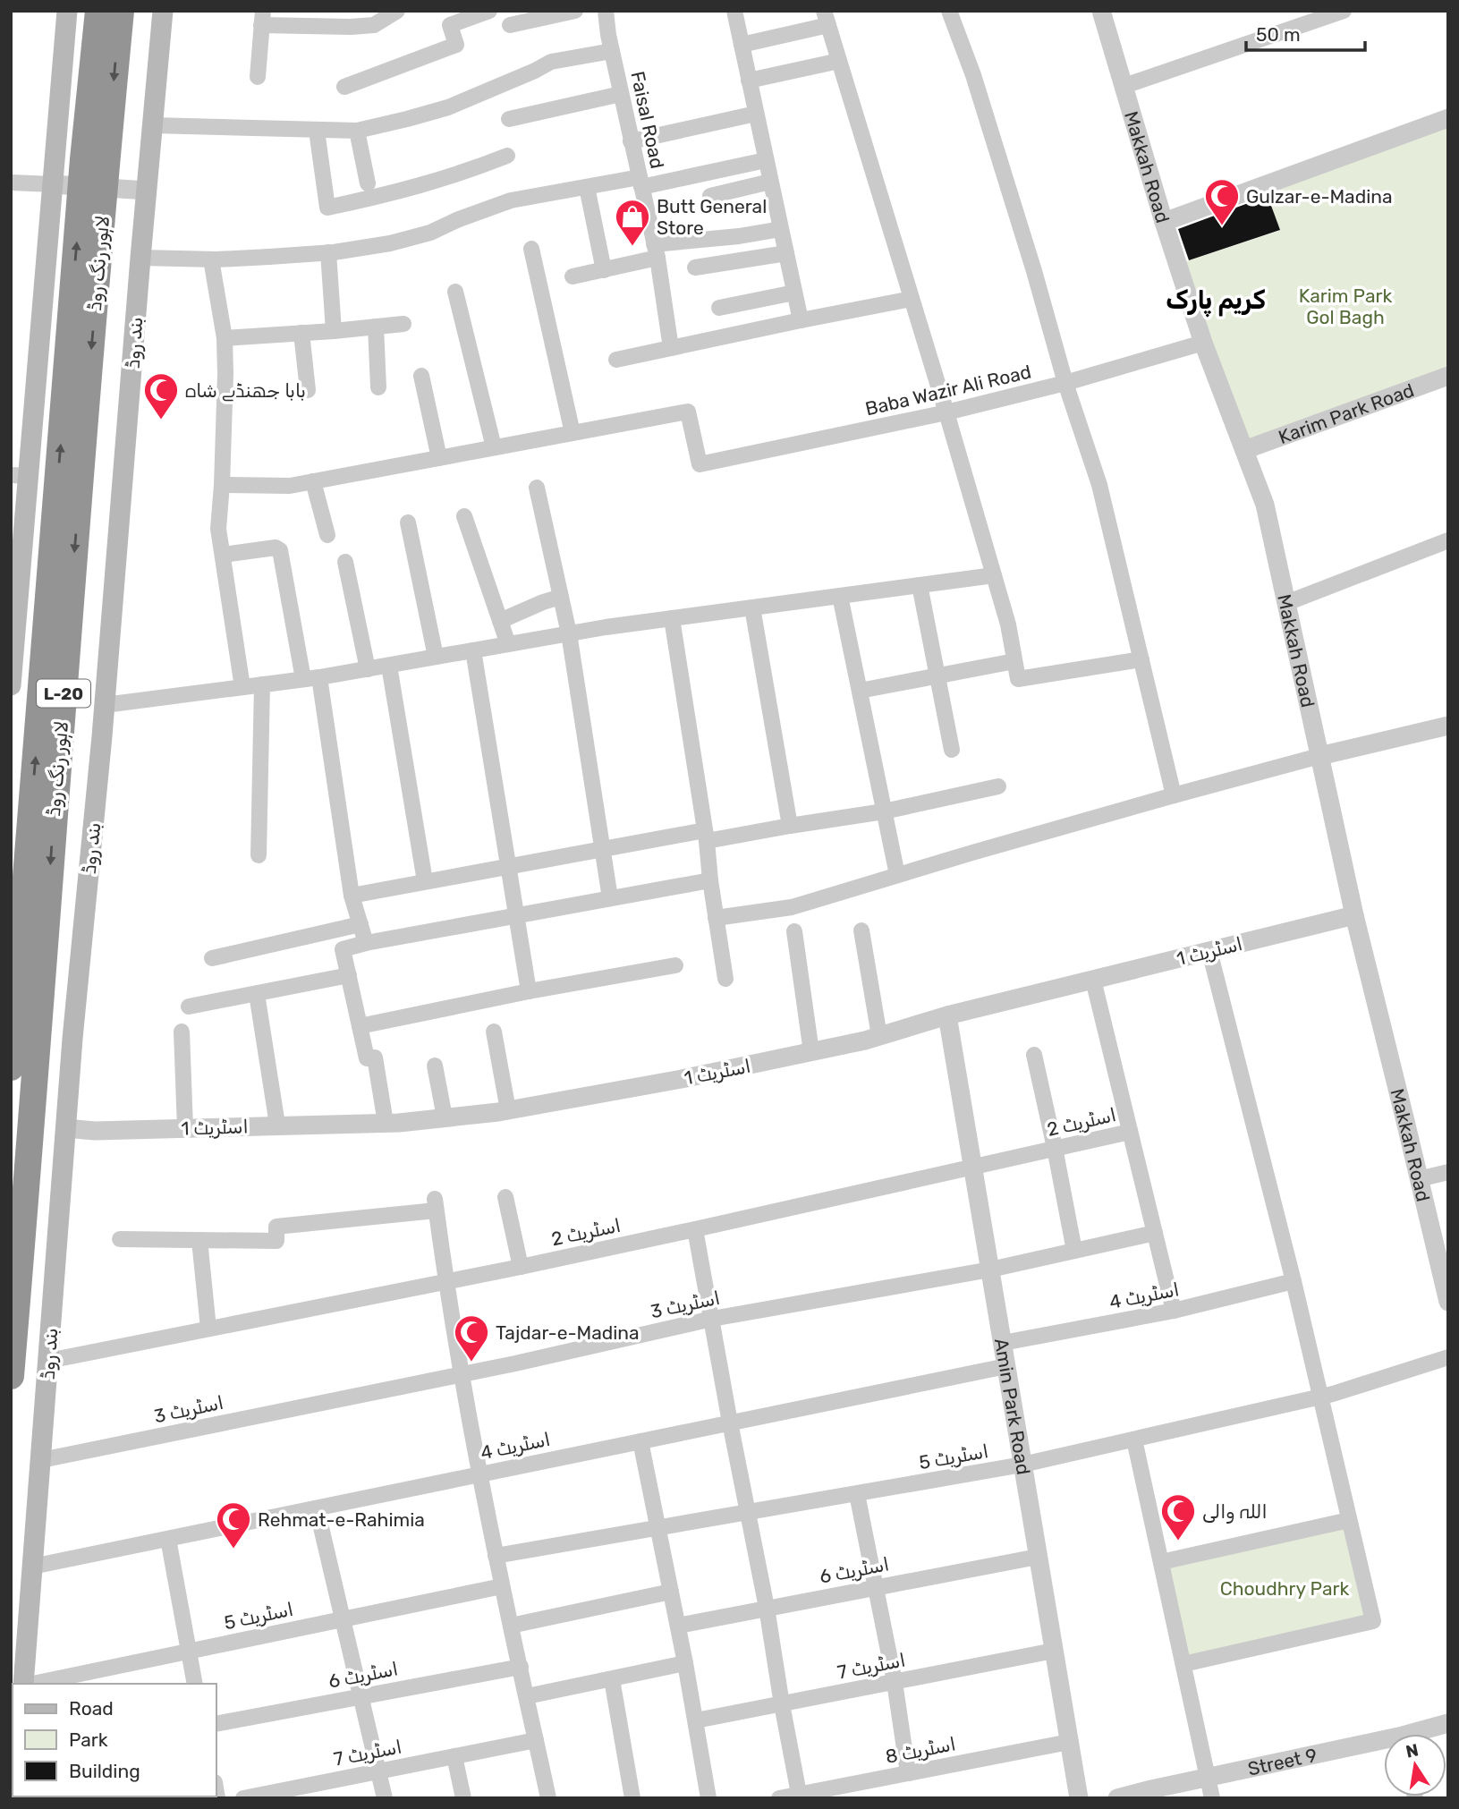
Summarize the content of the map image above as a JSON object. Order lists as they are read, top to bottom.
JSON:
{
  "streets": {
    "highway": ["لاہور رنگ روڈ", "L-20"],
    "main road": ["بند روڈ"],
    "street": [
      "Faisal Road",
      "Makkah Road",
      "Baba Wazir Ali Road",
      "Karim Park Road",
      "اسٹریٹ 1",
      "اسٹریٹ 2",
      "اسٹریٹ 4",
      "اسٹریٹ 3",
      "Amin Park Road",
      "اسٹریٹ 5",
      "اسٹریٹ 6",
      "اسٹریٹ 7",
      "اسٹریٹ 8",
      "Street 9"
    ]
  },
  "crossings": [
    ["Makkah Road", "Baba Wazir Ali Road"],
    ["Makkah Road", "Karim Park Road"],
    ["Makkah Road", "اسٹریٹ 1"],
    ["بند روڈ", "اسٹریٹ 1"],
    ["بند روڈ", "اسٹریٹ 2"],
    ["بند روڈ", "اسٹریٹ 4"],
    ["بند روڈ", "اسٹریٹ 3"],
    ["اسٹریٹ 1", "Amin Park Road"],
    ["اسٹریٹ 2", "Amin Park Road"],
    ["اسٹریٹ 4", "Amin Park Road"],
    ["اسٹریٹ 3", "Amin Park Road"],
    ["Amin Park Road", "اسٹریٹ 5"],
    ["Amin Park Road", "اسٹریٹ 6"],
    ["Amin Park Road", "اسٹریٹ 7"],
    ["Amin Park Road", "اسٹریٹ 8"]
  ],
  "districts": ["کریم پارک"],
  "parks": ["Karim Park Gol Bagh", "Choudhry Park"],
  "places": {
    "mosque": [
      "Gulzar-e-Madina",
      "بابا جھنڈے شاہ",
      "Tajdar-e-Madina",
      "اللہ والی",
      "Rehmat-e-Rahimia"
    ],
    "shop": ["Butt General Store"]
  },
  "legend": ["Road", "Park", "Building"],
  "scale_bar": "50 m",
  "north": "top"
}
